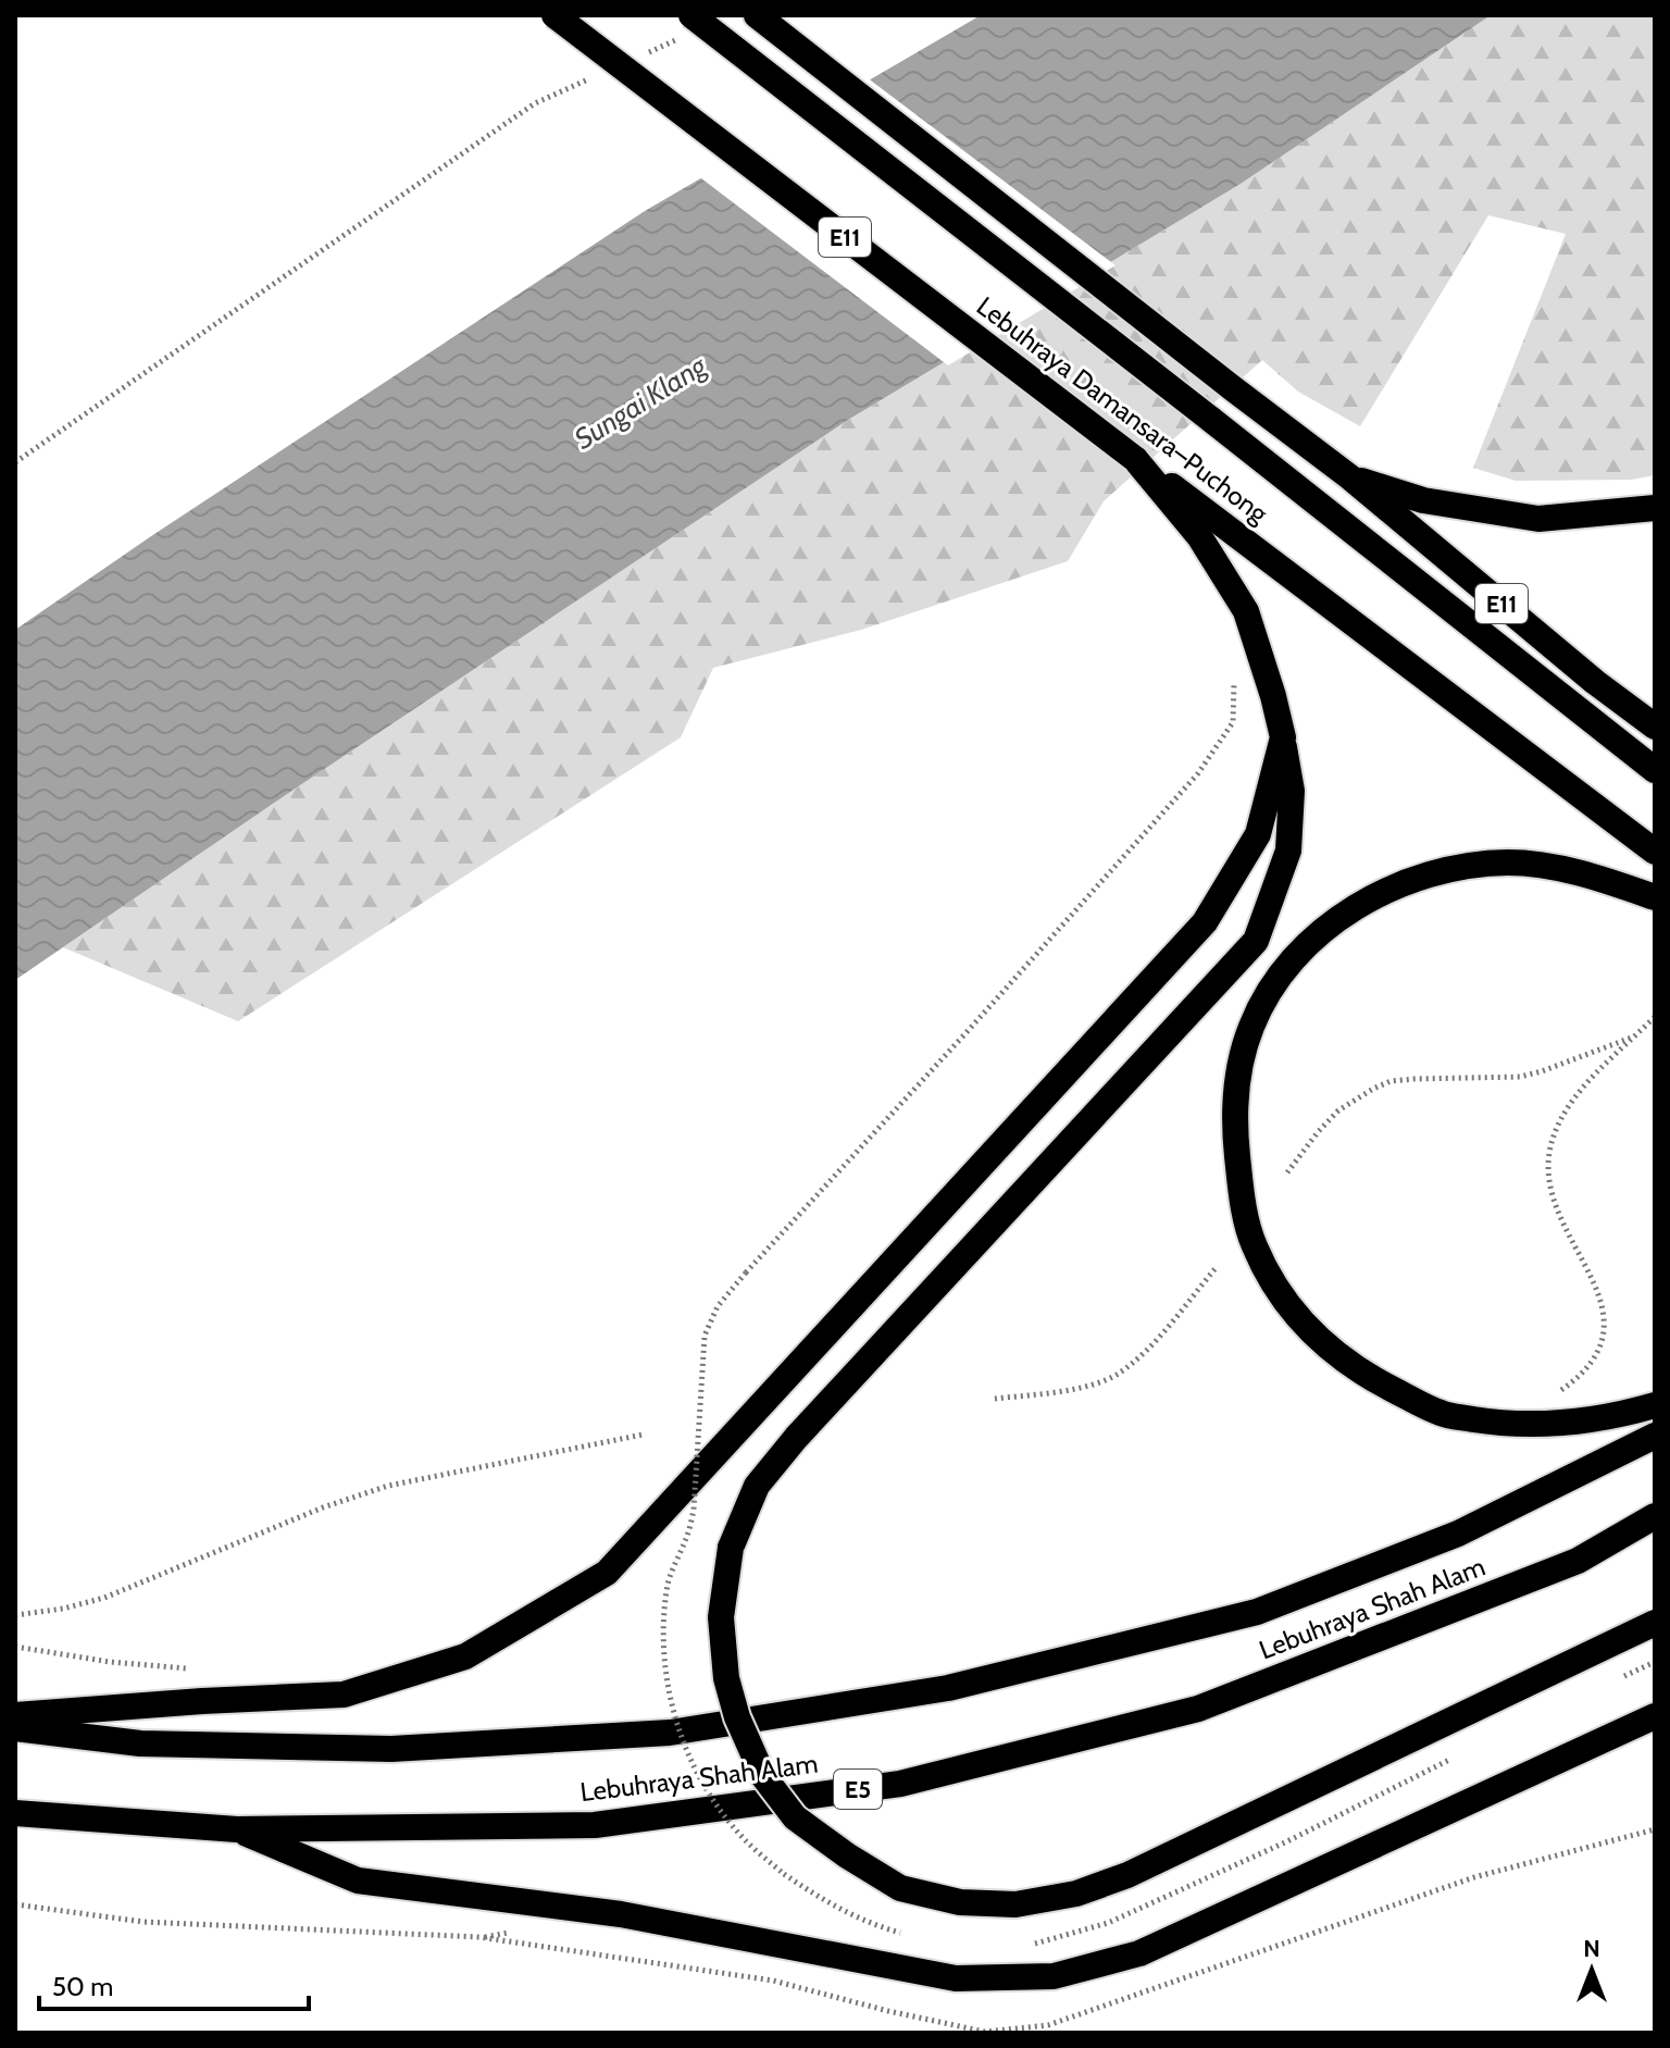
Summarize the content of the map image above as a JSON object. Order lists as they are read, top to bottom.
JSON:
{
  "streets": {
    "highway": [
      "E11",
      "Lebuhraya Damansara–Puchong",
      "Lebuhraya Shah Alam",
      "E5"
    ]
  },
  "water": ["Sungai Klang"],
  "scale_bar": "50 m",
  "north": "top"
}
